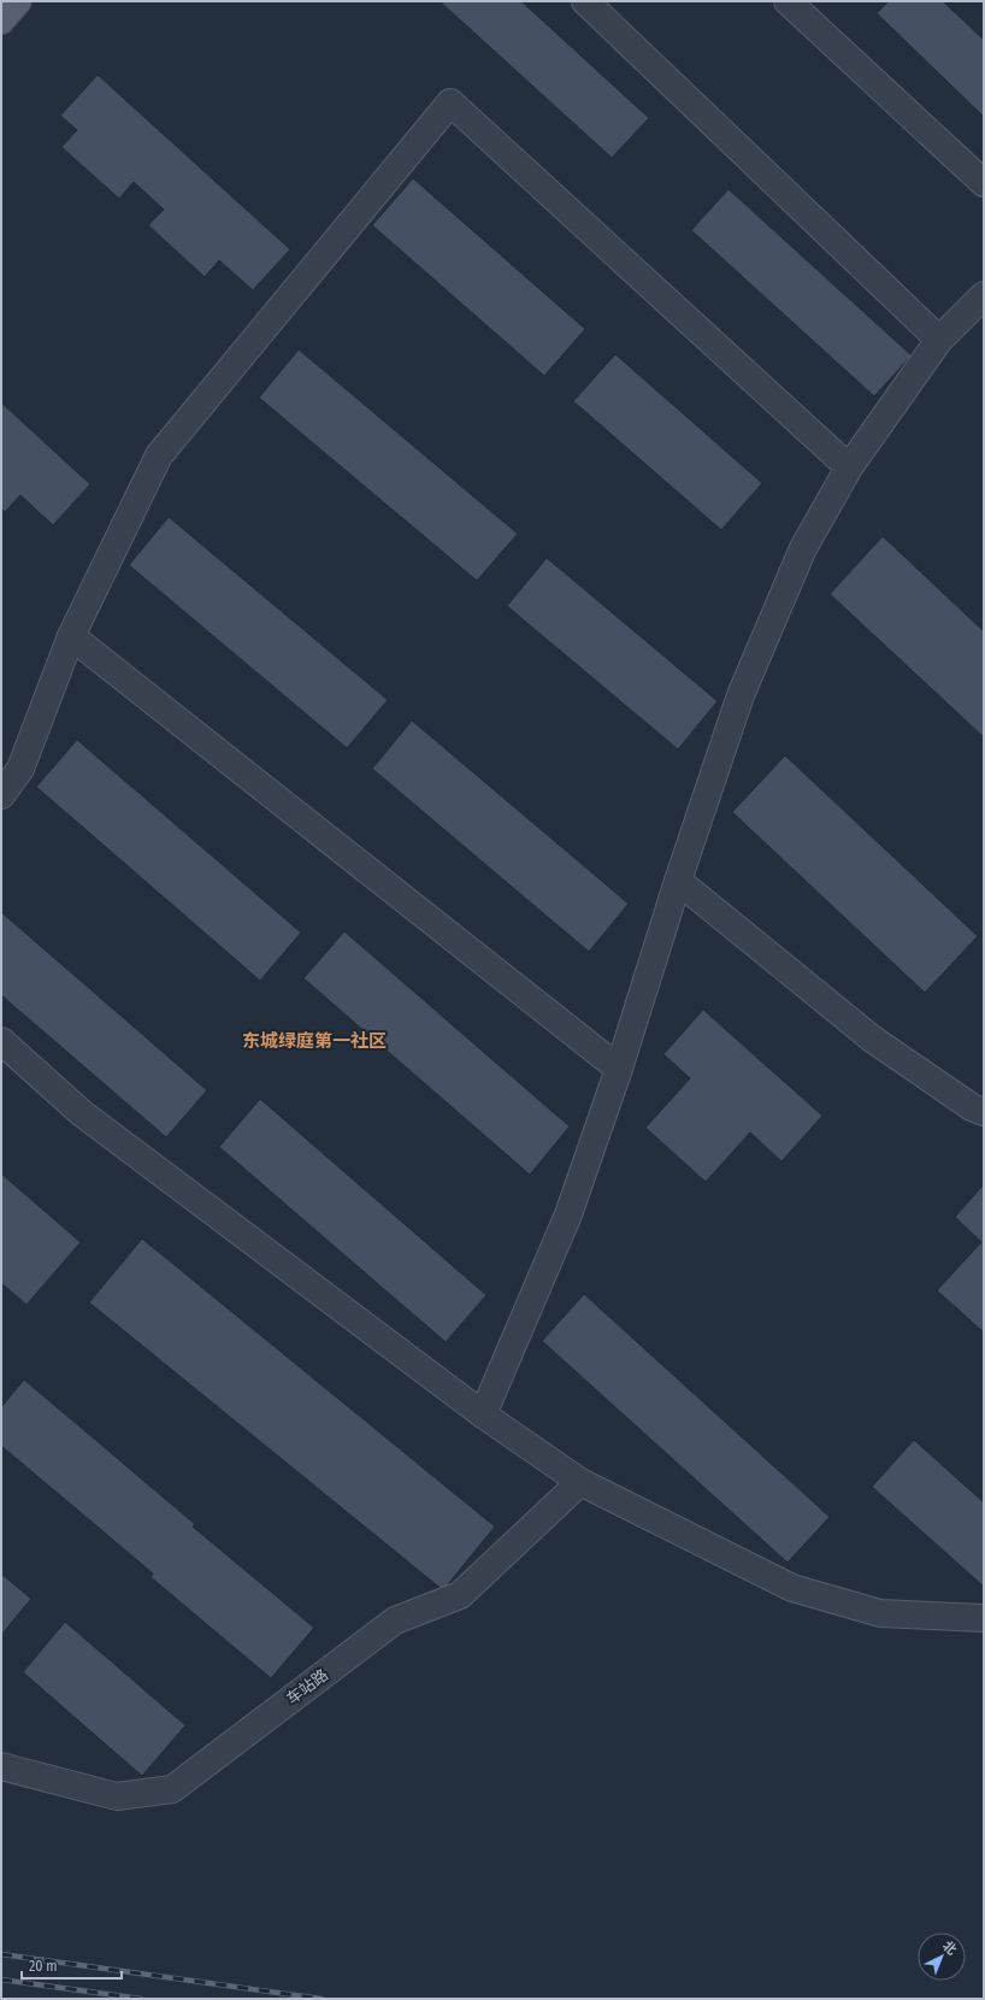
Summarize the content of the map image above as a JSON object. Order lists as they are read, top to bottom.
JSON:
{
  "streets": {
    "street": ["车站路"]
  },
  "districts": ["东城绿庭第一社区"],
  "scale_bar": "20 m",
  "north": "top right"
}
